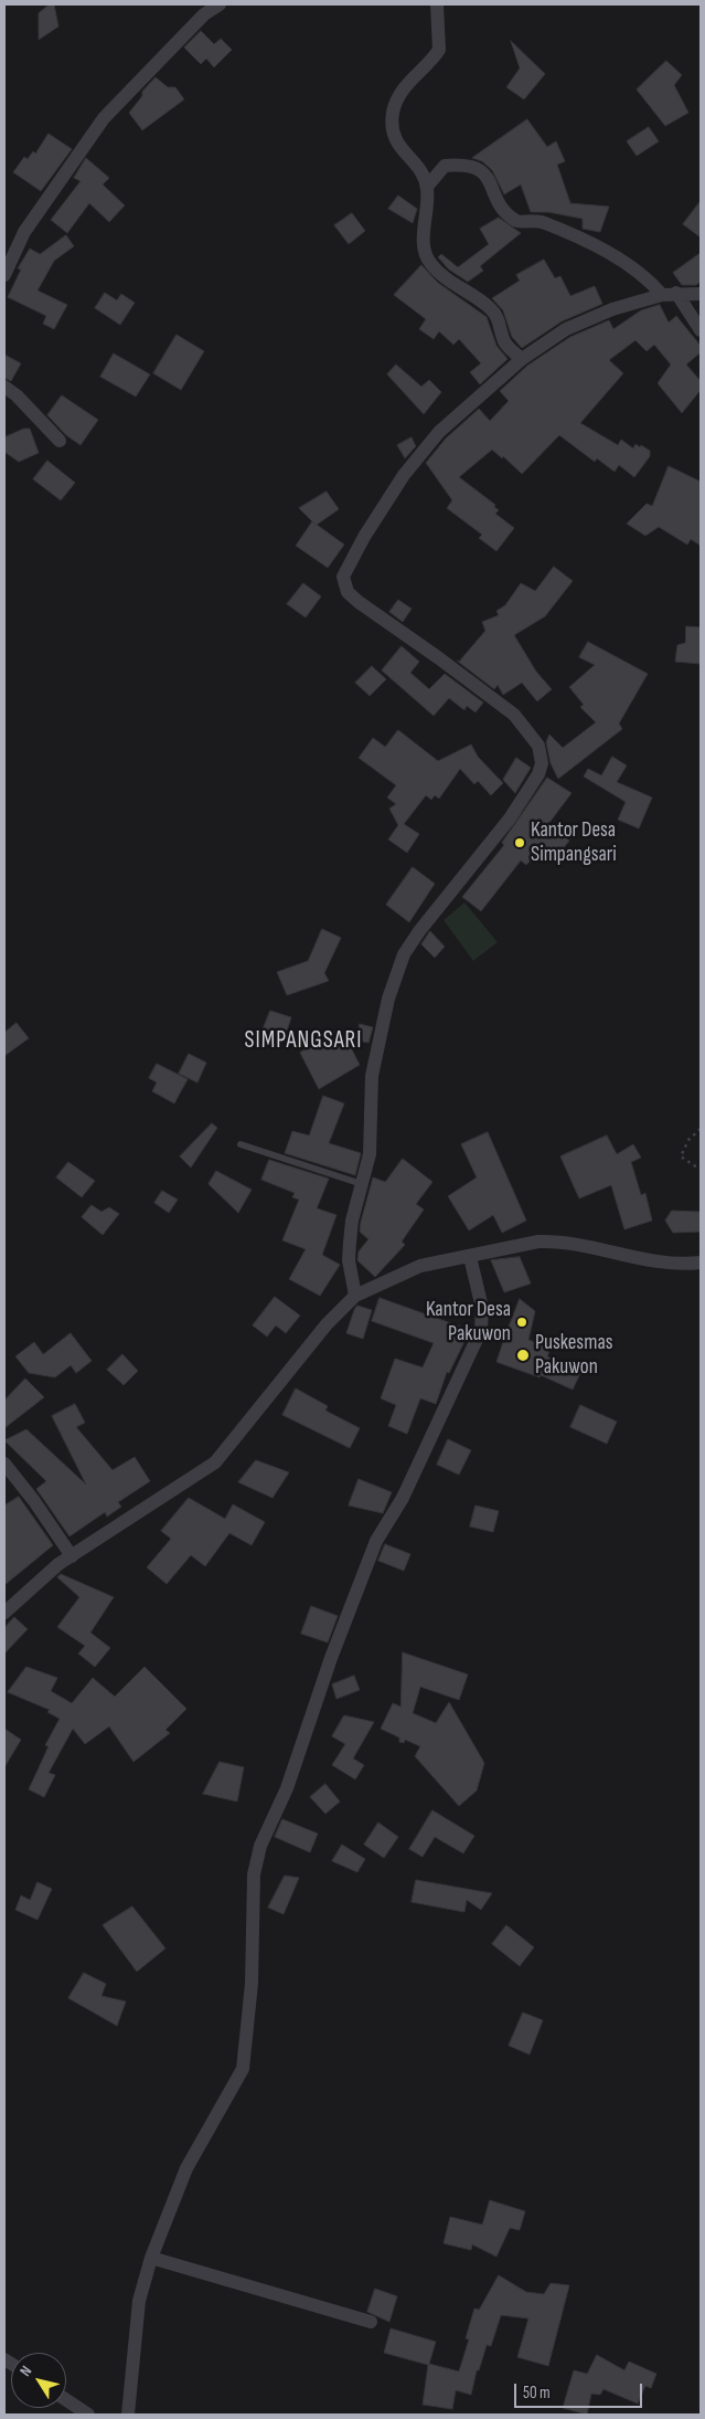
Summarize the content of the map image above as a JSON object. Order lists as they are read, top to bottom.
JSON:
{
  "districts": ["SIMPANGSARI"],
  "places": ["Kantor Desa Simpangsari", "Kantor Desa Pakuwon", "Puskesmas Pakuwon"],
  "scale_bar": "50 m",
  "north": "top left"
}
